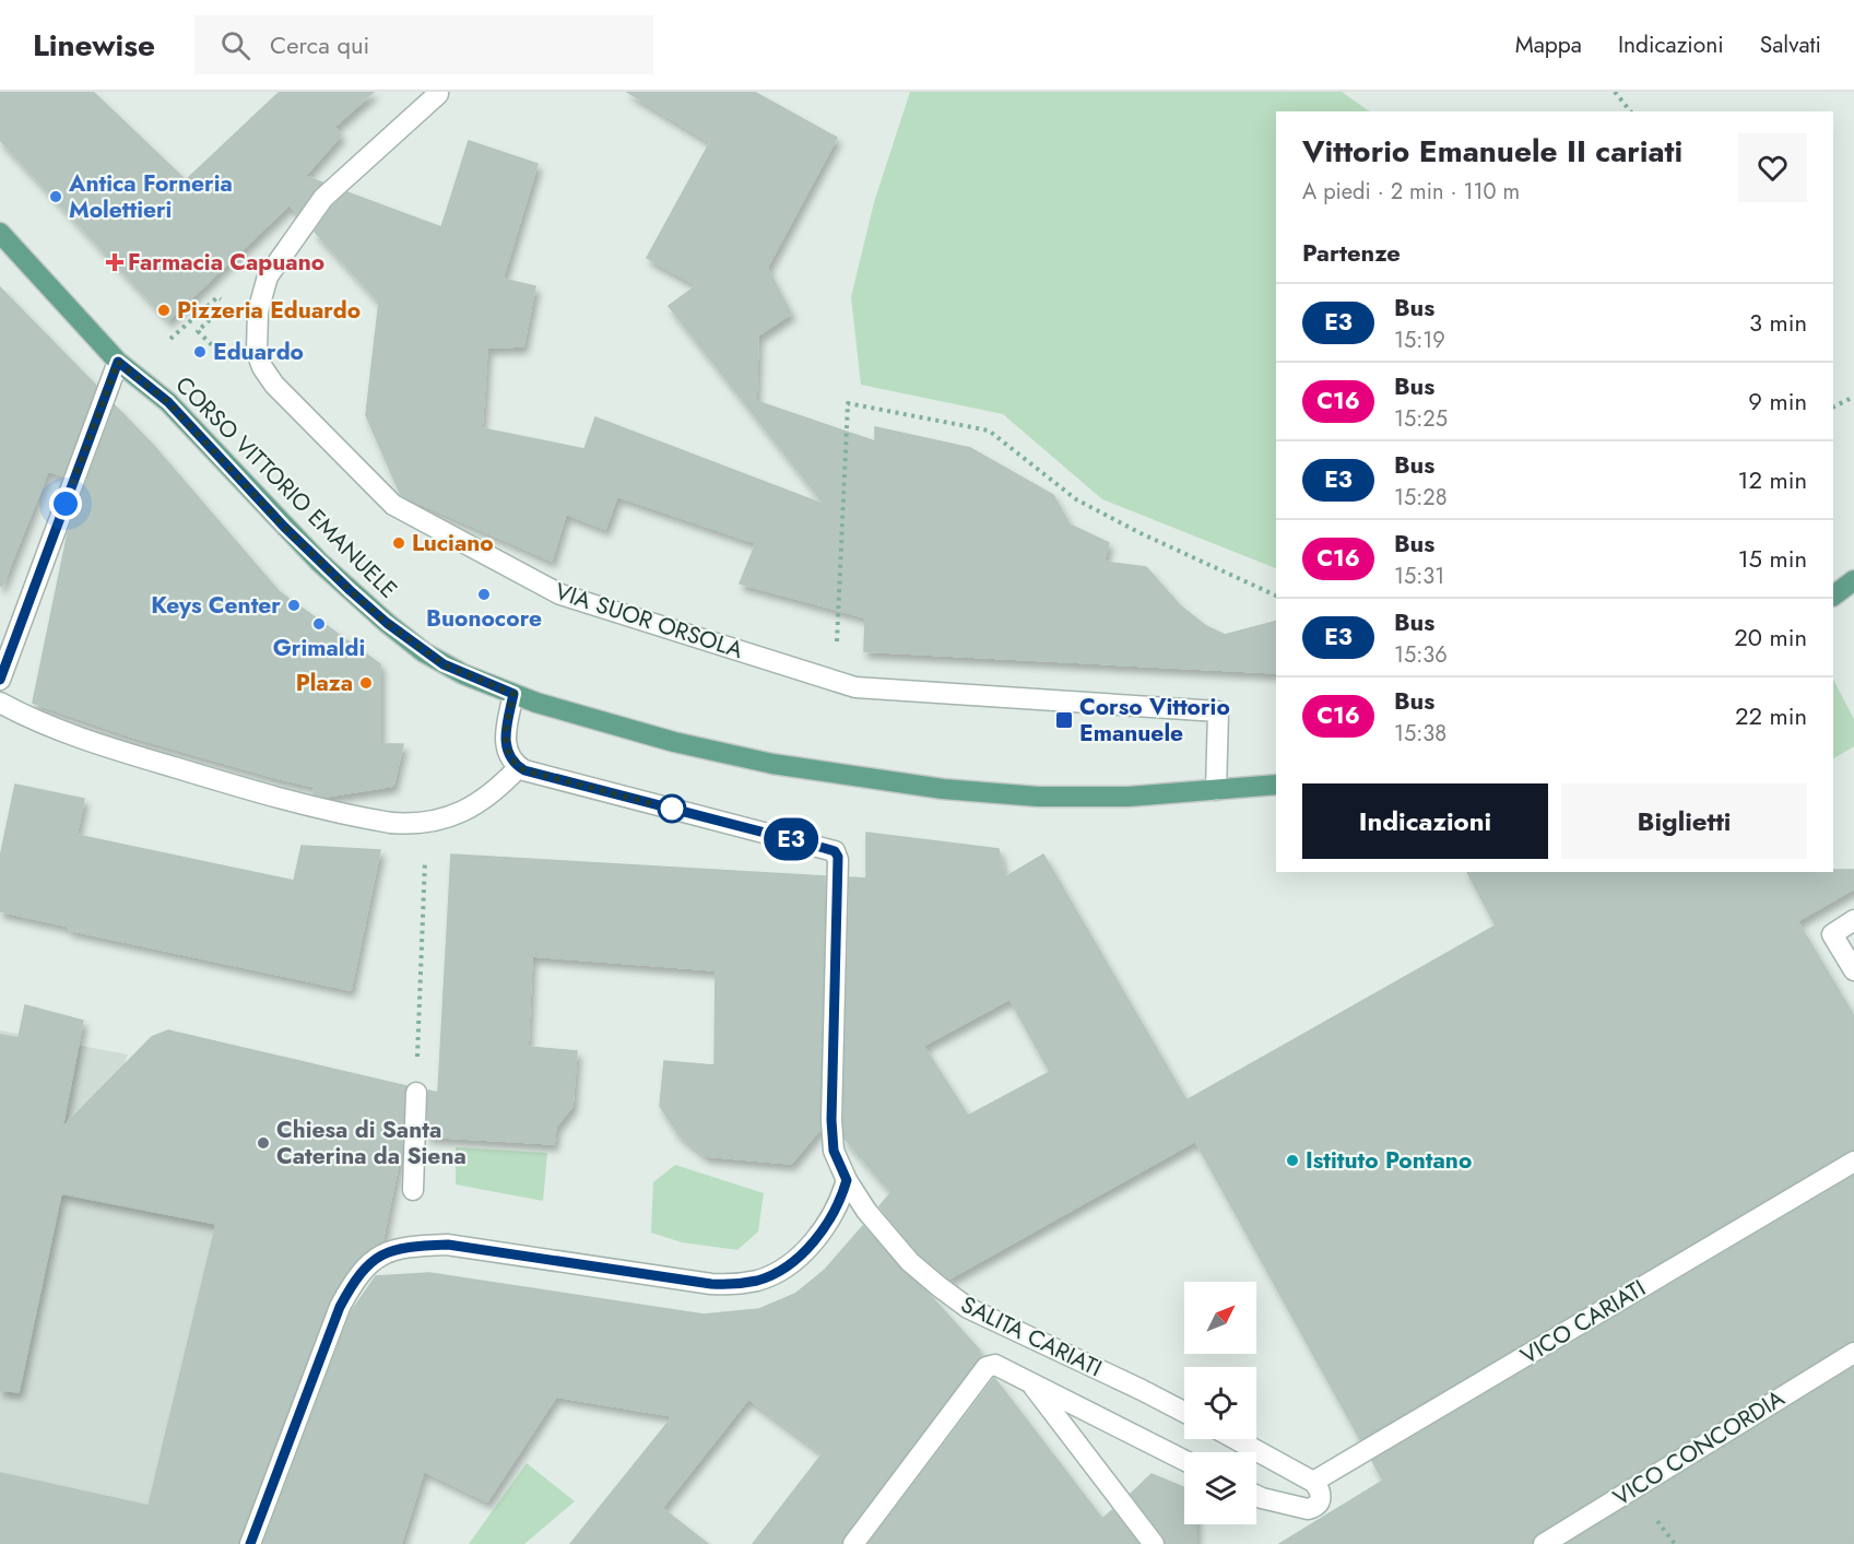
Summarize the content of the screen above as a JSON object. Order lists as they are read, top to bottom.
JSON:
{
  "streets": {
    "main road": ["CORSO VITTORIO EMANUELE"],
    "street": [
      "VIA SUOR ORSOLA",
      "VICO CARIATI",
      "SALITA CARIATI",
      "VICO CONCORDIA"
    ]
  },
  "crossings": [
    ["CORSO VITTORIO EMANUELE", "VIA SUOR ORSOLA"]
  ],
  "places": {
    "other": [
      "Antica Forneria Molettieri",
      "Pizzeria Eduardo",
      "Eduardo",
      "Luciano",
      "Buonocore",
      "Keys Center",
      "Grimaldi",
      "Plaza",
      "Chiesa di Santa Caterina da Siena",
      "Istituto Pontano"
    ],
    "health": ["Farmacia Capuano"],
    "transit": ["Corso Vittorio Emanuele"]
  },
  "lines": ["bus line E3"],
  "north": "top right",
  "page": {
    "header": "Linewise",
    "search": "Cerca qui",
    "nav": ["Mappa", "Indicazioni", "Salvati"],
    "on_map": "E3",
    "heading": [
      ["Vittorio Emanuele II cariati", "A piedi · 2 min · 110 m"],
      "Partenze"
    ],
    "list": [
      {
        "mark": "E3",
        "name": "Bus",
        "note": "15:19",
        "value": "3 min"
      },
      {
        "mark": "C16",
        "name": "Bus",
        "note": "15:25",
        "value": "9 min"
      },
      {
        "mark": "E3",
        "name": "Bus",
        "note": "15:28",
        "value": "12 min"
      },
      {
        "mark": "C16",
        "name": "Bus",
        "note": "15:31",
        "value": "15 min"
      },
      {
        "mark": "E3",
        "name": "Bus",
        "note": "15:36",
        "value": "20 min"
      },
      {
        "mark": "C16",
        "name": "Bus",
        "note": "15:38",
        "value": "22 min"
      }
    ],
    "buttons": ["Indicazioni", "Biglietti"]
  }
}
